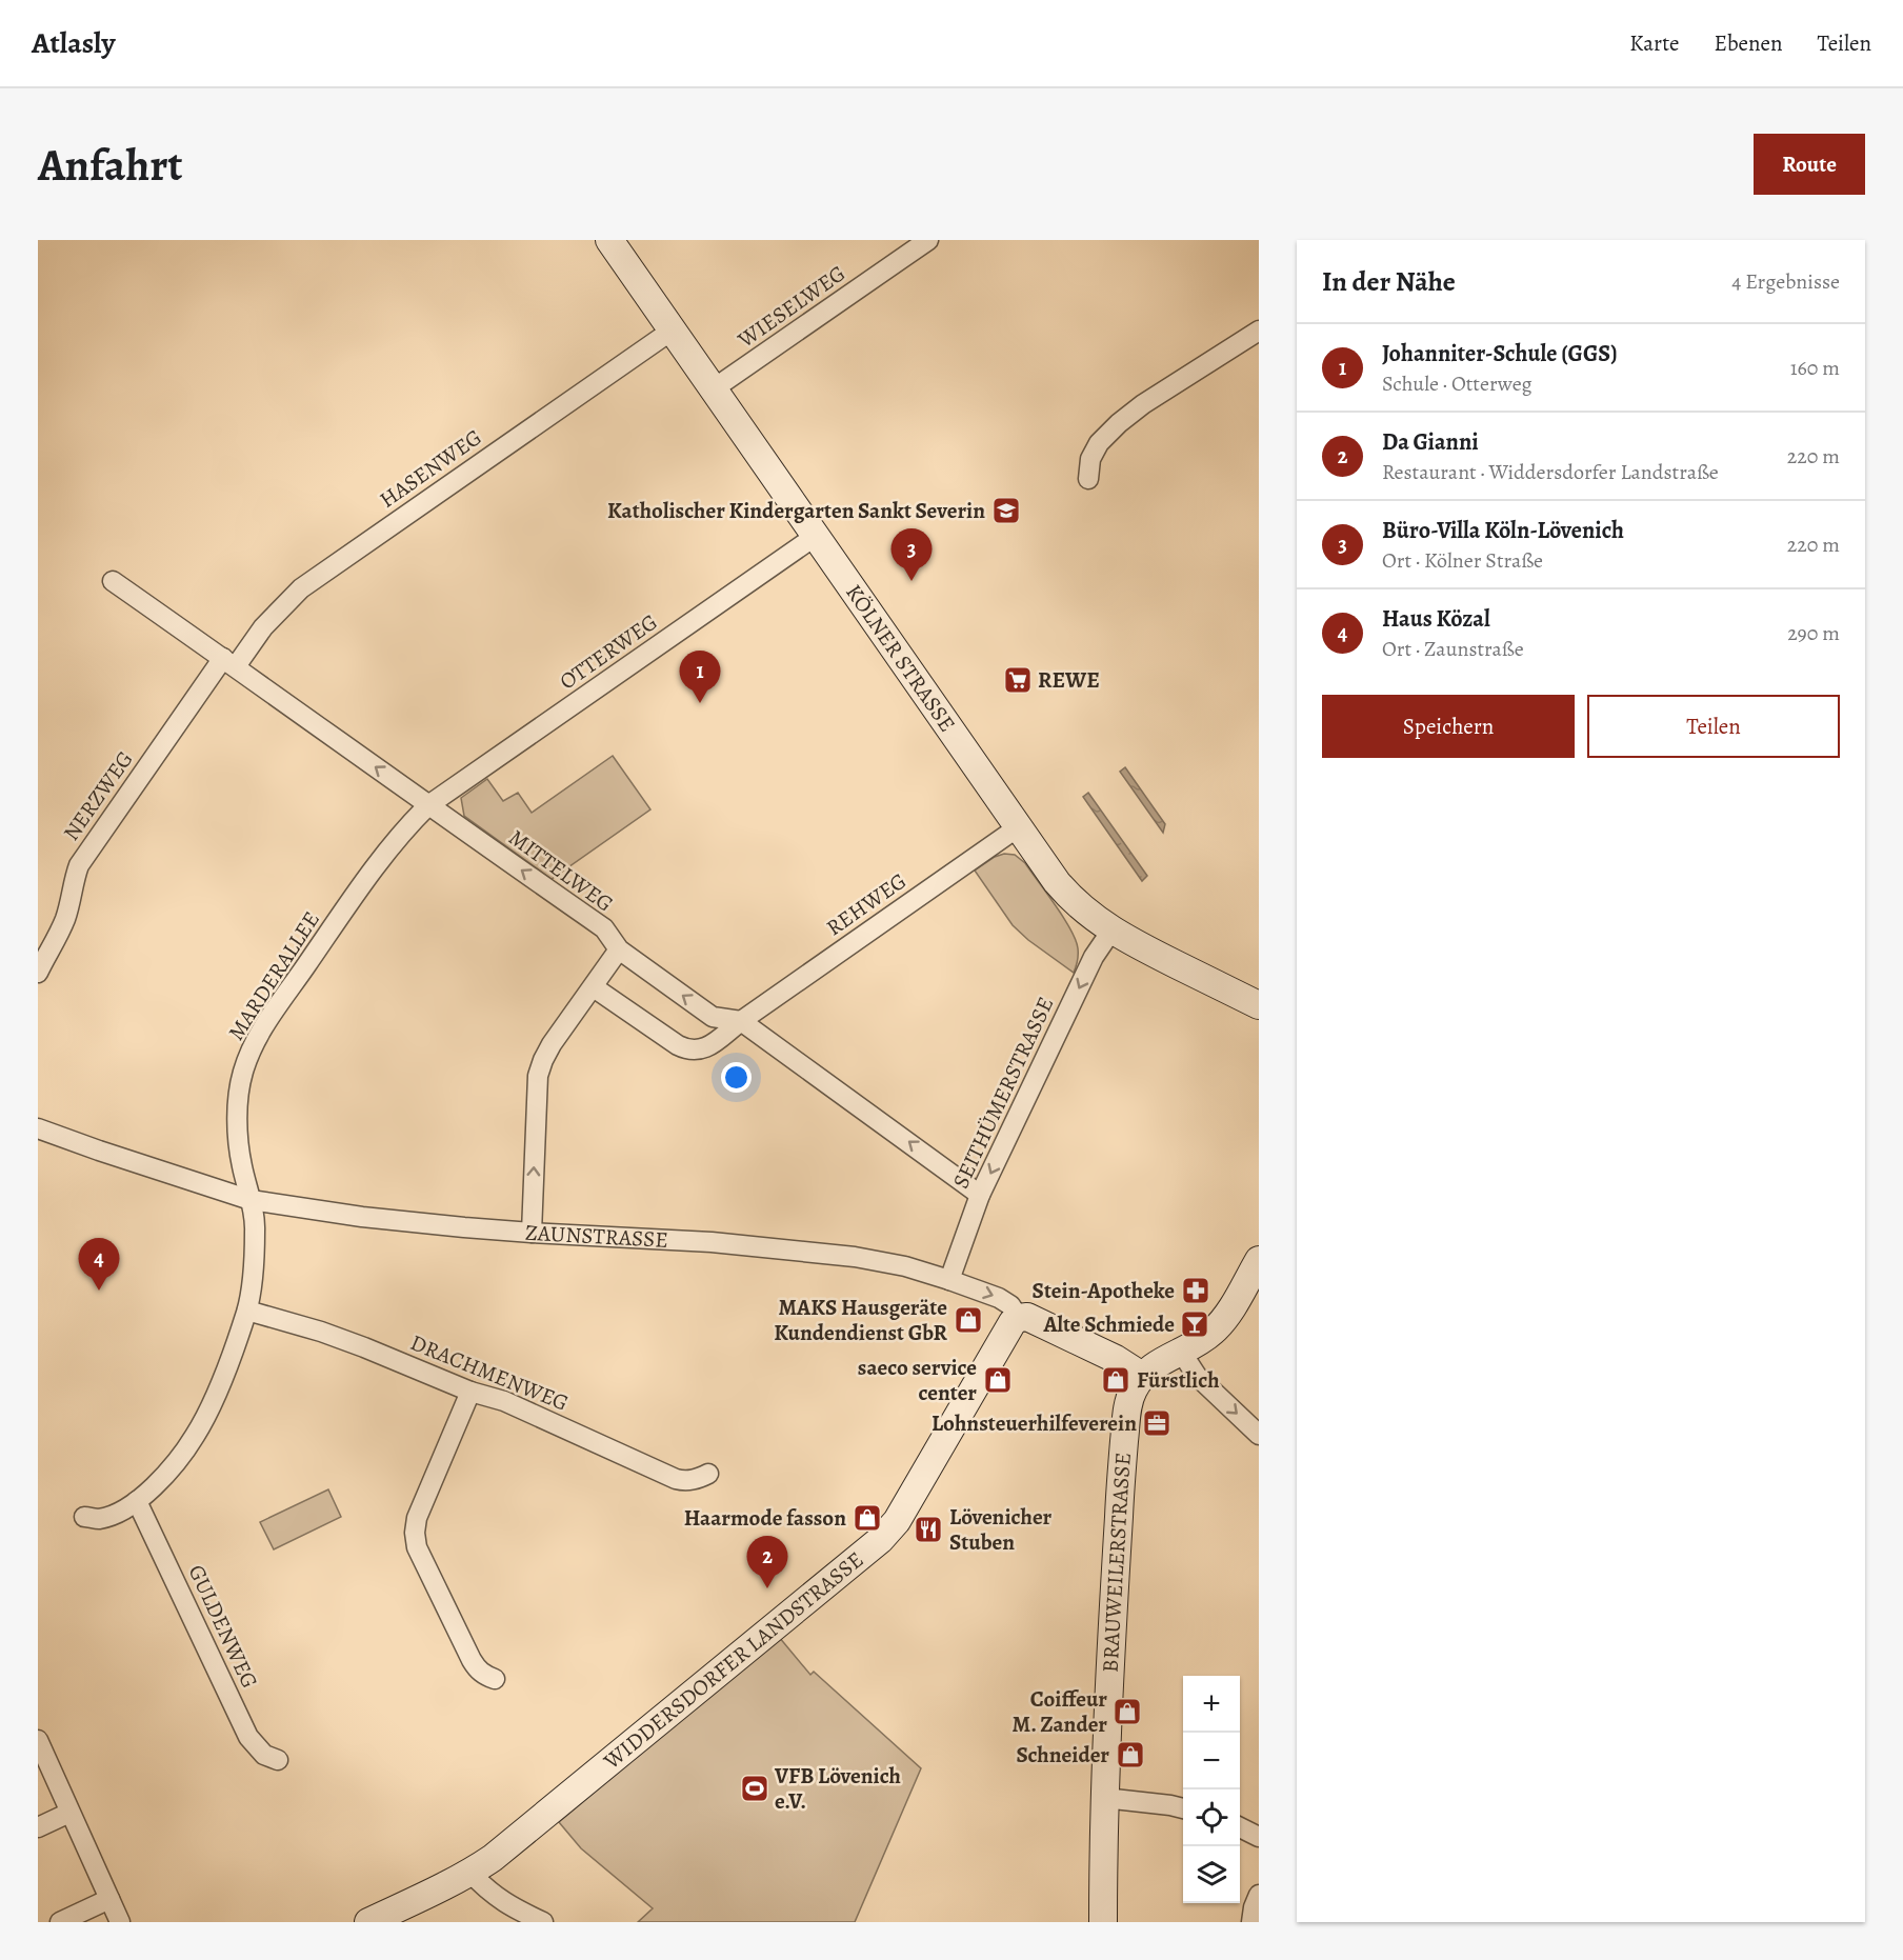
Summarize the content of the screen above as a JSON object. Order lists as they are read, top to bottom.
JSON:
{
  "streets": {
    "street": [
      "WIESELWEG",
      "HASENWEG",
      "OTTERWEG",
      "KÖLNER STRASSE",
      "NERZWEG",
      "MITTELWEG",
      "REHWEG",
      "MARDERALLEE",
      "SEITHÜMERSTRASSE",
      "ZAUNSTRASSE",
      "DRACHMENWEG",
      "BRAUWEILERSTRASSE",
      "GULDENWEG",
      "WIDDERSDORFER LANDSTRASSE"
    ]
  },
  "crossings": [
    ["WIESELWEG", "KÖLNER STRASSE"],
    ["HASENWEG", "KÖLNER STRASSE"],
    ["HASENWEG", "NERZWEG"],
    ["HASENWEG", "MITTELWEG"],
    ["OTTERWEG", "KÖLNER STRASSE"],
    ["OTTERWEG", "MITTELWEG"],
    ["OTTERWEG", "MARDERALLEE"],
    ["KÖLNER STRASSE", "REHWEG"],
    ["KÖLNER STRASSE", "SEITHÜMERSTRASSE"],
    ["NERZWEG", "MITTELWEG"],
    ["MITTELWEG", "REHWEG"],
    ["MITTELWEG", "MARDERALLEE"],
    ["MITTELWEG", "SEITHÜMERSTRASSE"],
    ["MARDERALLEE", "ZAUNSTRASSE"],
    ["MARDERALLEE", "DRACHMENWEG"],
    ["MARDERALLEE", "GULDENWEG"],
    ["SEITHÜMERSTRASSE", "ZAUNSTRASSE"],
    ["ZAUNSTRASSE", "BRAUWEILERSTRASSE"],
    ["ZAUNSTRASSE", "WIDDERSDORFER LANDSTRASSE"]
  ],
  "one_way": ["MITTELWEG", "SEITHÜMERSTRASSE"],
  "places": {
    "school or university": ["Katholischer Kindergarten Sankt Severin"],
    "supermarket": ["REWE"],
    "pharmacy": ["Stein-Apotheke"],
    "shop": [
      "MAKS Hausgeräte Kundendienst GbR",
      "saeco service center",
      "Fürstlich",
      "Haarmode fasson",
      "Coiffeur M. Zander",
      "Schneider"
    ],
    "bar": ["Alte Schmiede"],
    "office": ["Lohnsteuerhilfeverein"],
    "restaurant": ["Lövenicher Stuben"],
    "sports": ["VFB Lövenich e.V."]
  },
  "page": {
    "header": "Atlasly",
    "nav": ["Karte", "Ebenen", "Teilen"],
    "buttons": [
      "Route",
      ["Speichern", "Teilen"]
    ],
    "title": "Anfahrt",
    "heading": ["In der Nähe", "4 Ergebnisse"],
    "list": [
      {
        "mark": "1",
        "name": "Johanniter-Schule (GGS)",
        "note": "Schule · Otterweg",
        "value": "160 m"
      },
      {
        "mark": "2",
        "name": "Da Gianni",
        "note": "Restaurant · Widdersdorfer Landstraße",
        "value": "220 m"
      },
      {
        "mark": "3",
        "name": "Büro-Villa Köln-Lövenich",
        "note": "Ort · Kölner Straße",
        "value": "220 m"
      },
      {
        "mark": "4",
        "name": "Haus Közal",
        "note": "Ort · Zaunstraße",
        "value": "290 m"
      }
    ],
    "pins": [
      "3",
      "1",
      "4",
      "2"
    ],
    "map_buttons": ["+", "−"]
  }
}
